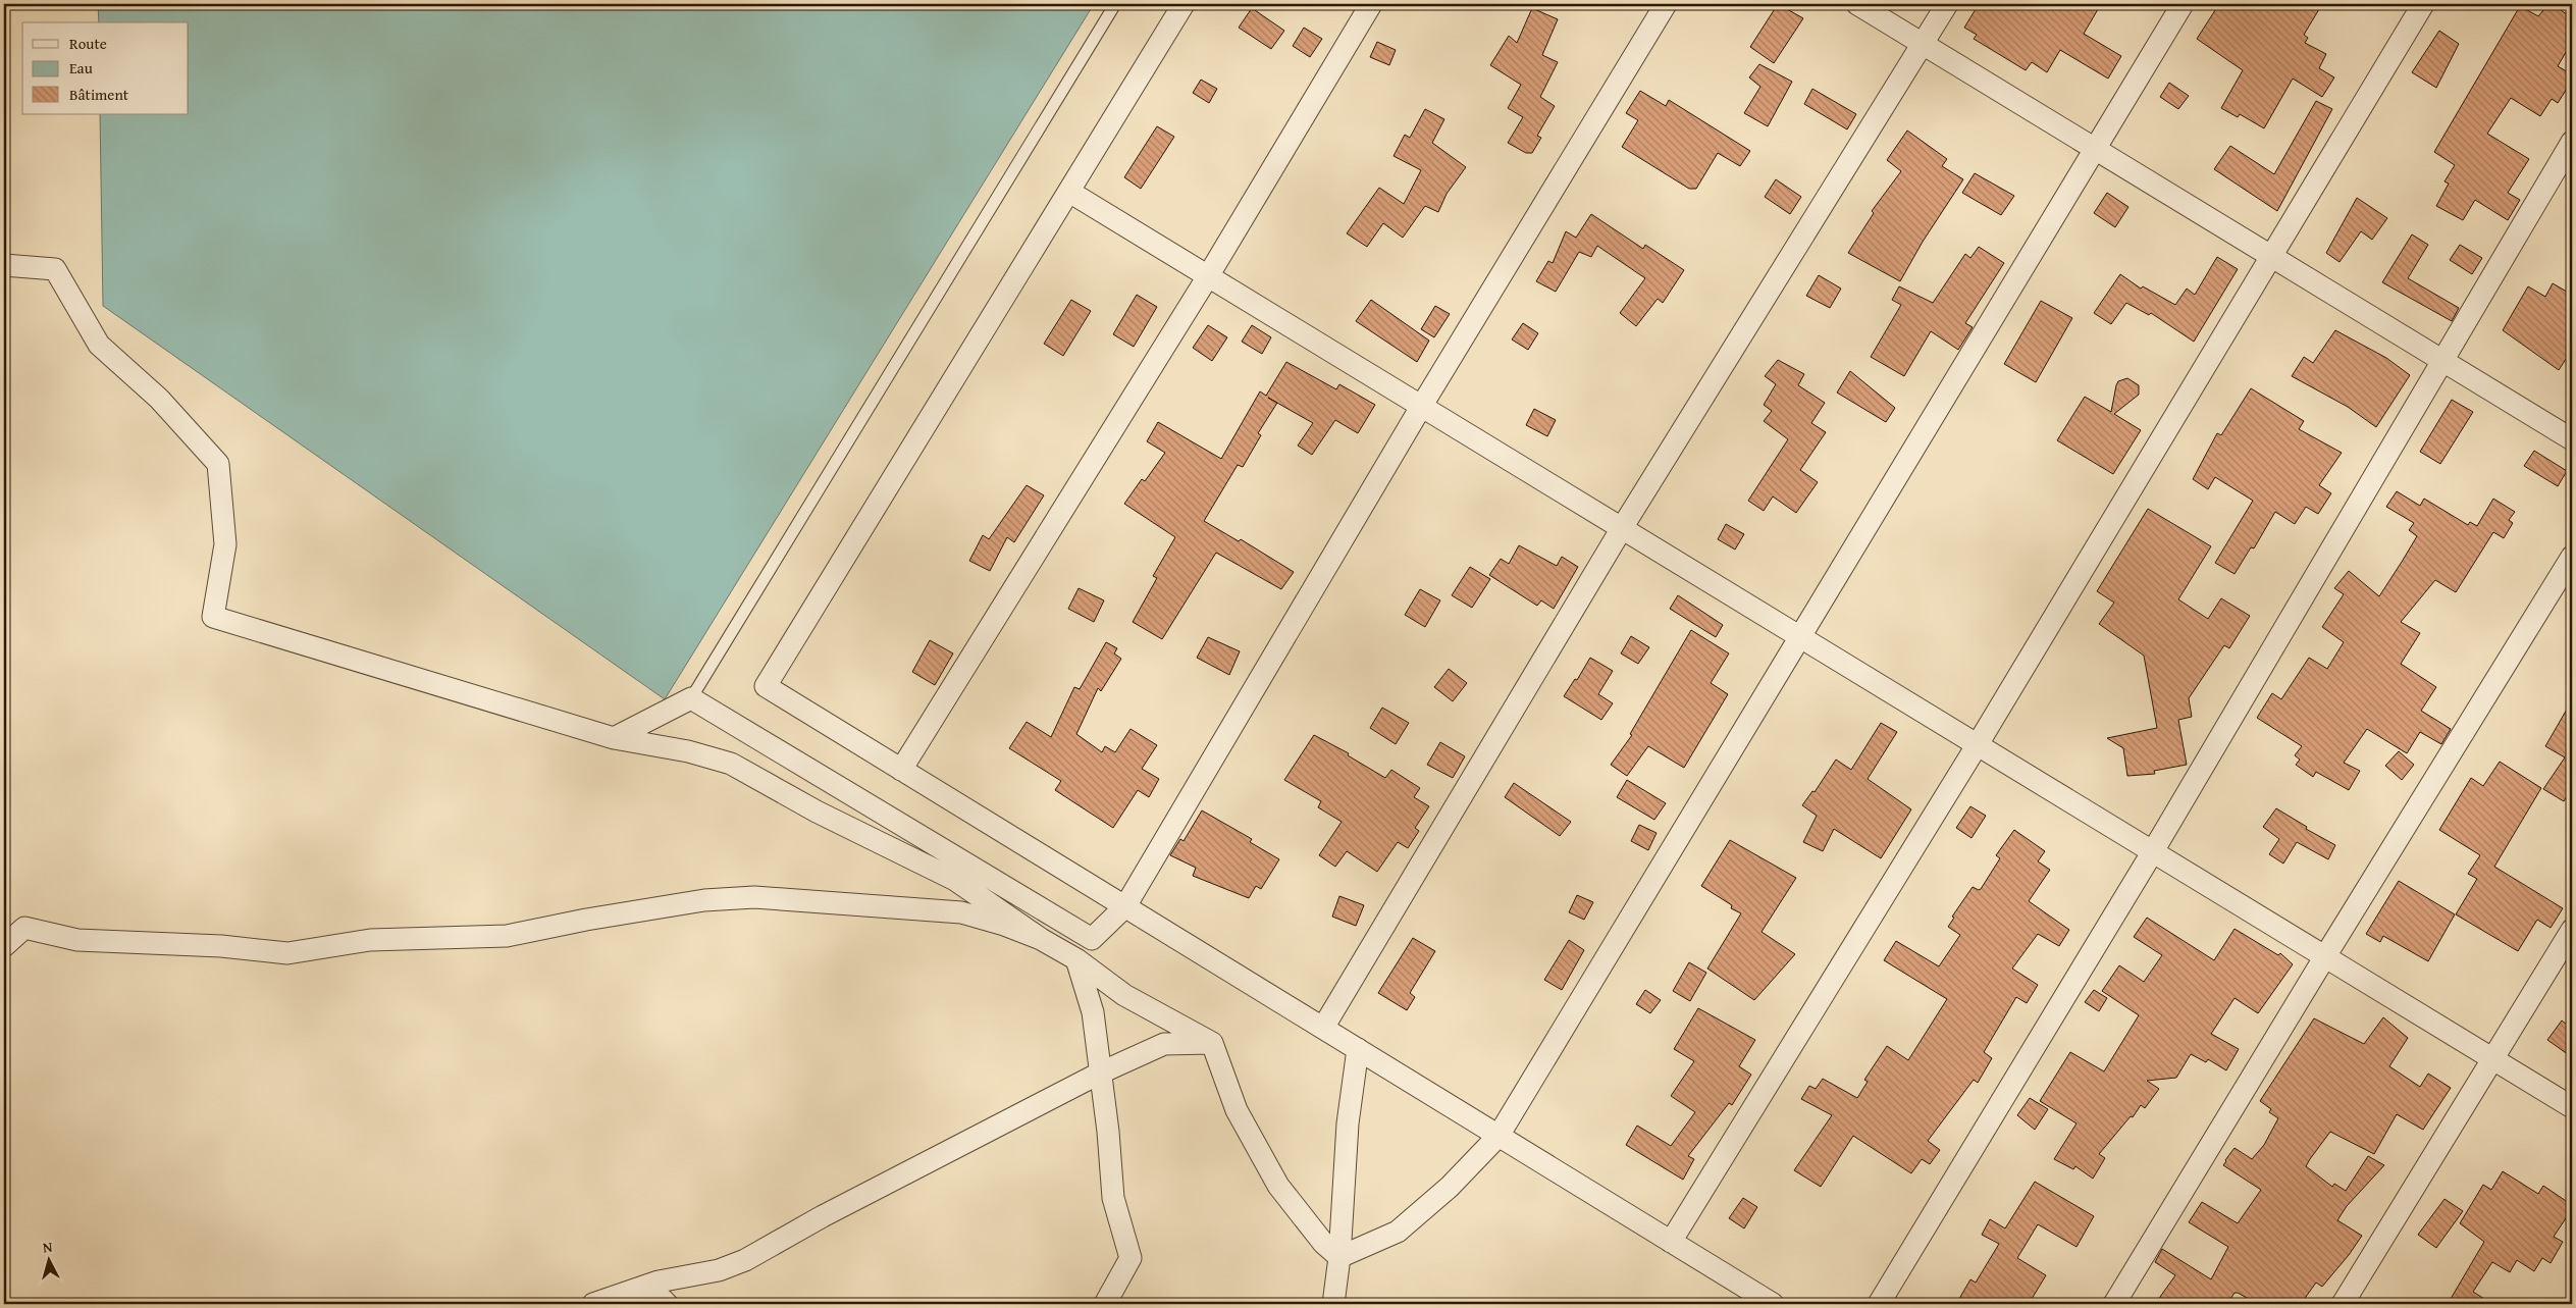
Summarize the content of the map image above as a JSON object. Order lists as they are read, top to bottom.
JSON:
{
  "legend": ["Route", "Eau", "Bâtiment"],
  "north": "top"
}
